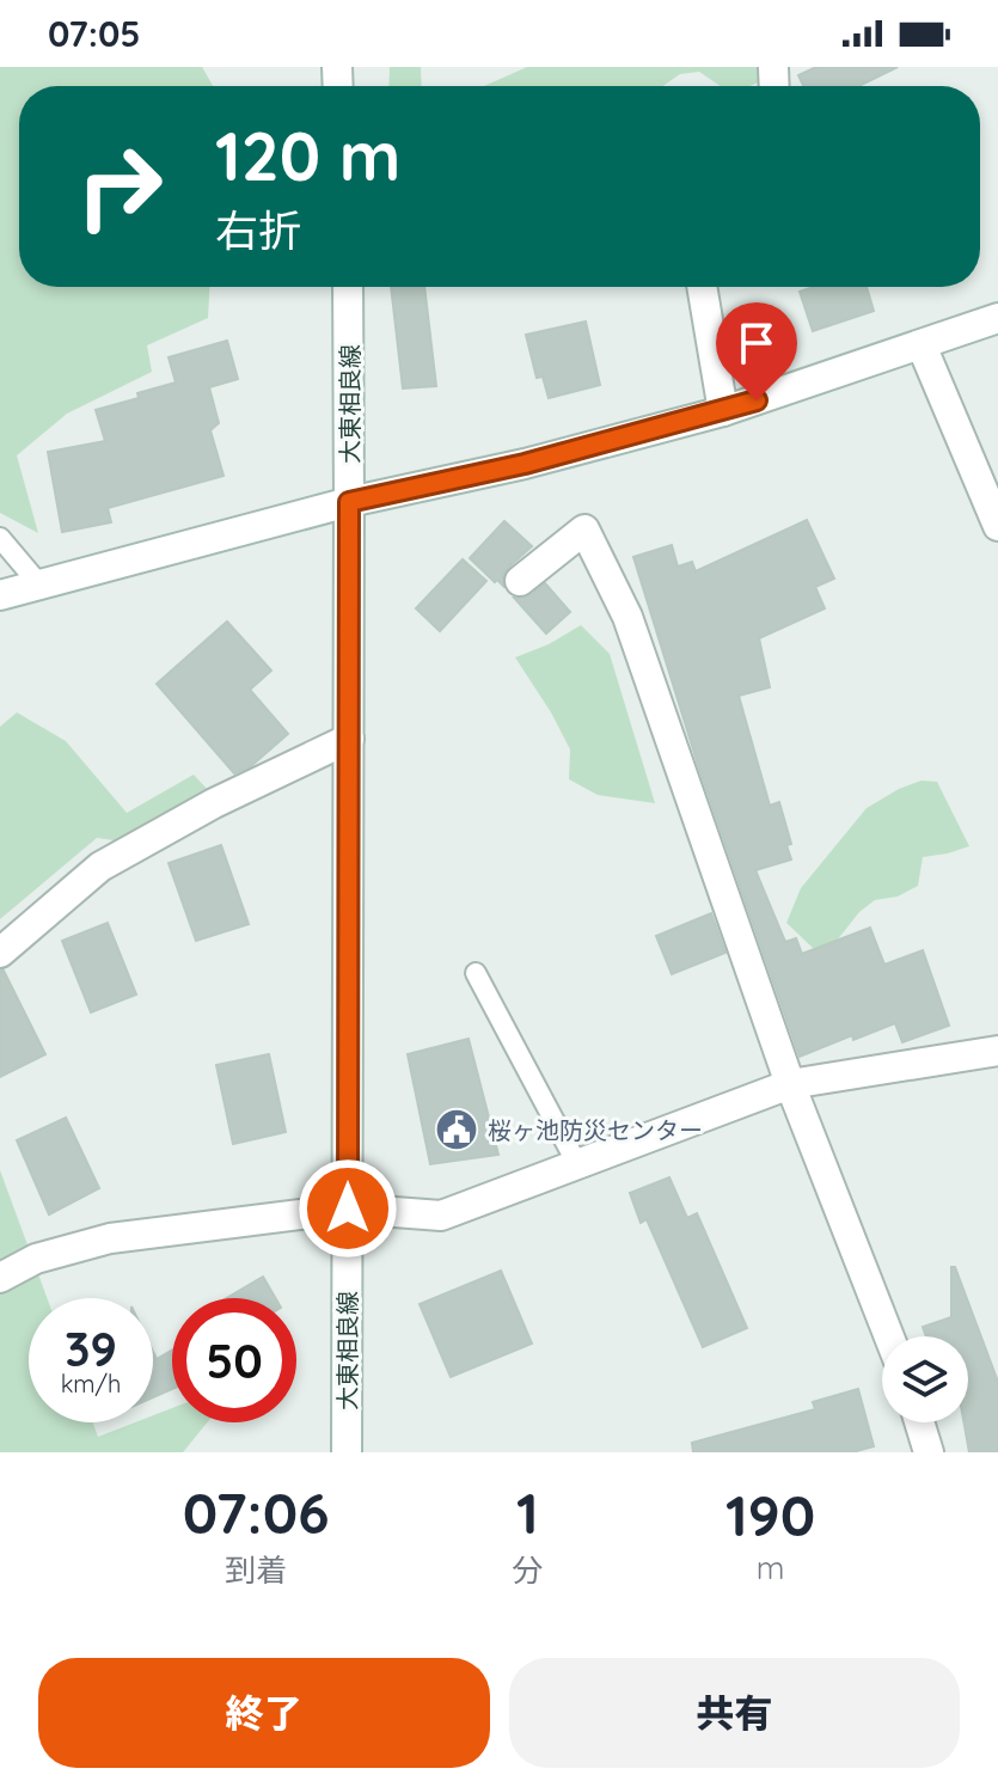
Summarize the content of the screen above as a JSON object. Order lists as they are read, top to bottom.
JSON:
{
  "streets": {
    "street": ["大東相良線"]
  },
  "places": {
    "public building": ["桜ヶ池防災センター"]
  },
  "page": {
    "status": "07:05",
    "turn": ["120 m", "右折"],
    "speed": "39 km/h",
    "limit": "50",
    "eta": [
      "07:06",
      "到着",
      "1",
      "分",
      "190",
      "m"
    ],
    "buttons": ["終了", "共有"]
  }
}
